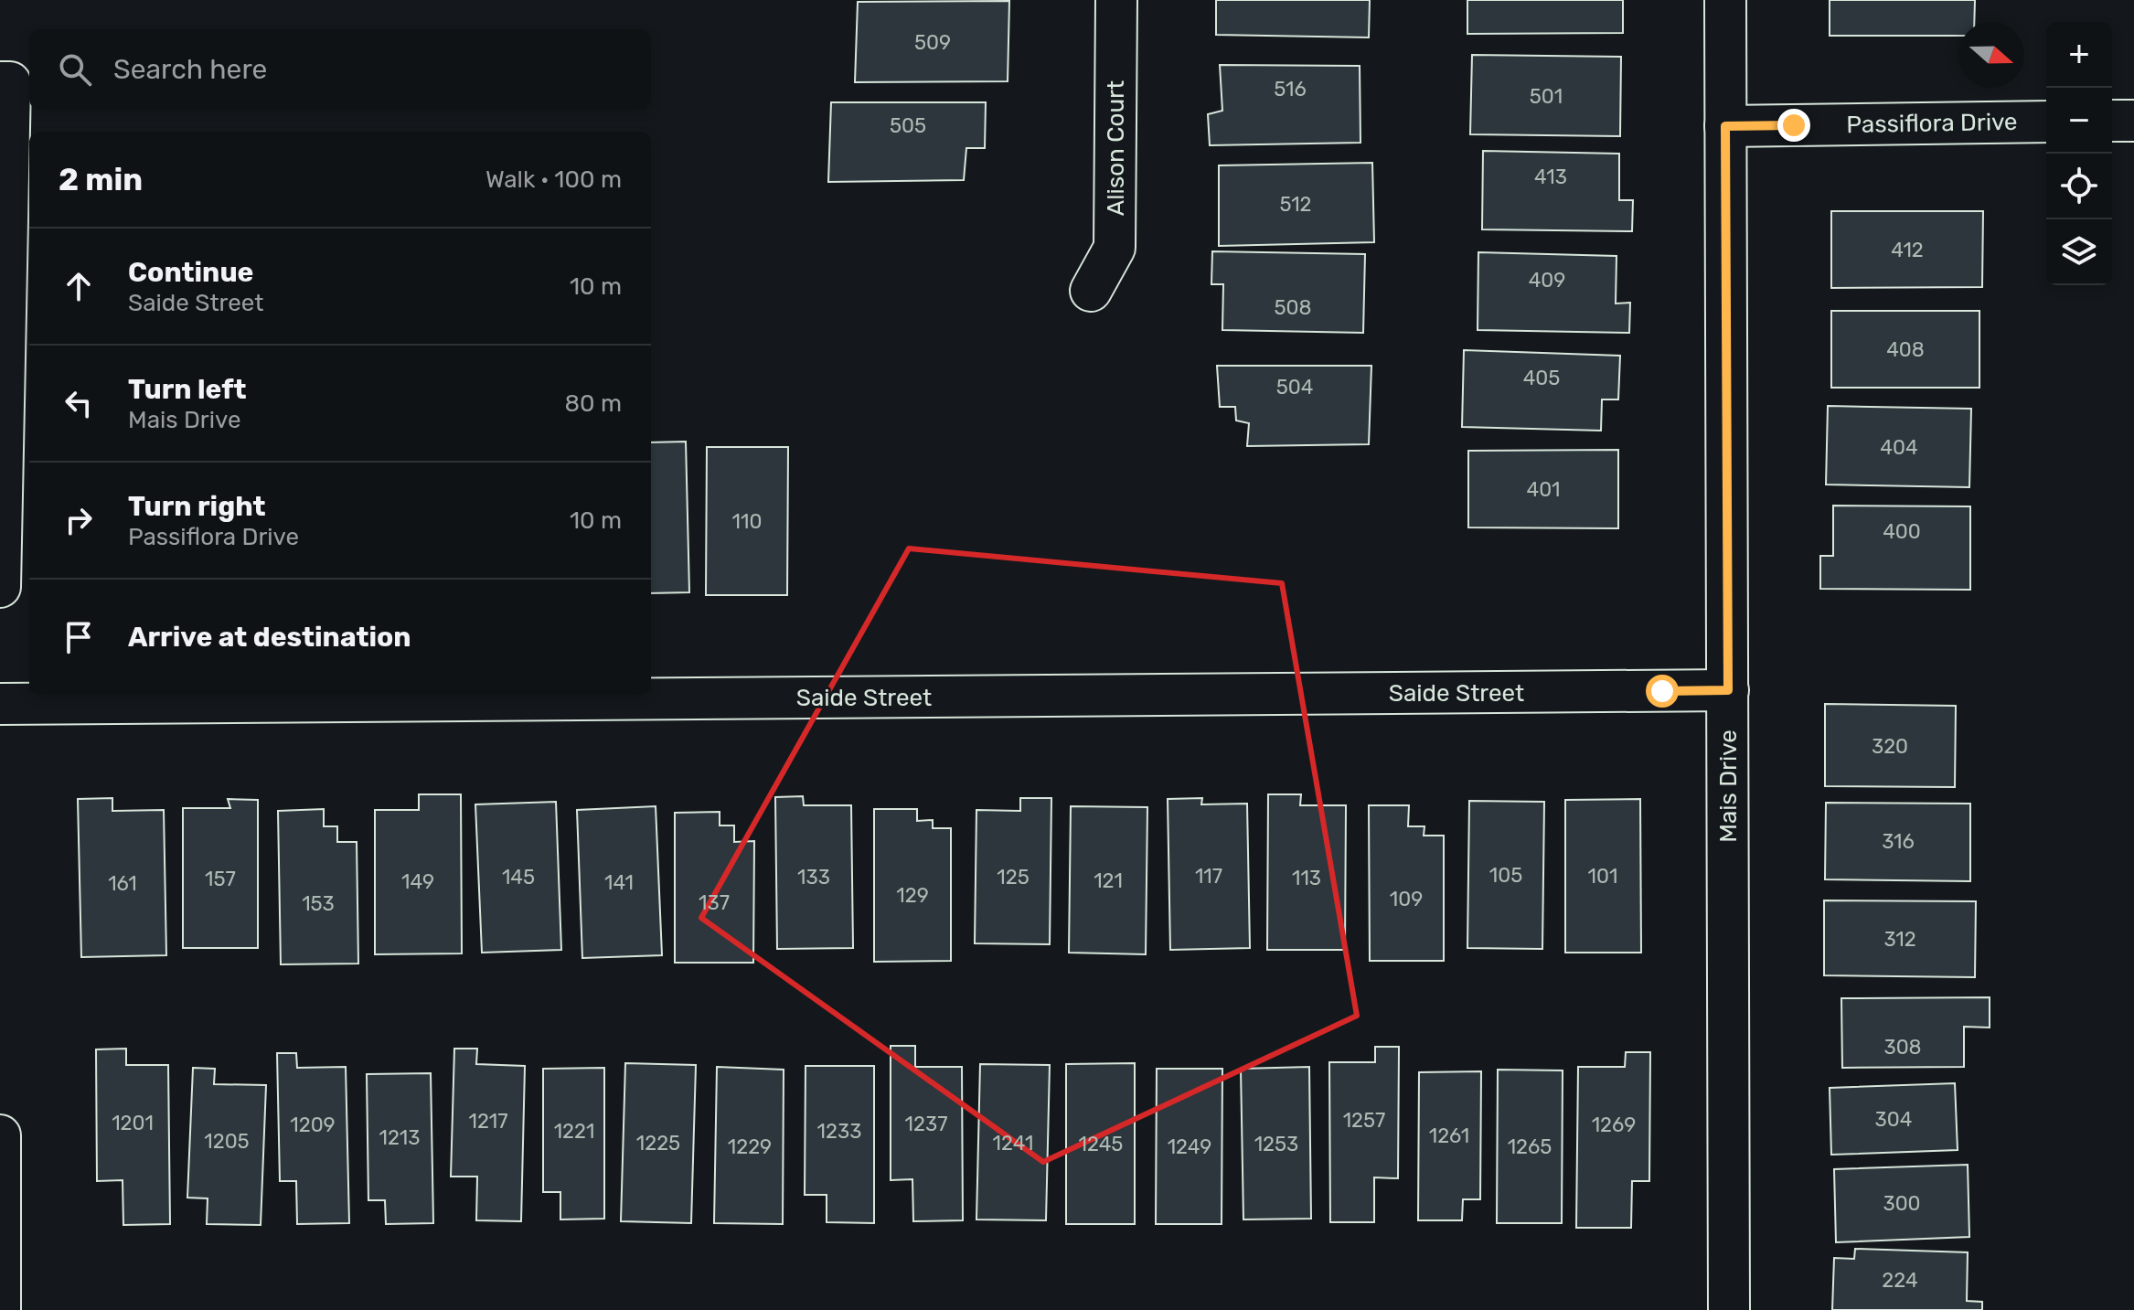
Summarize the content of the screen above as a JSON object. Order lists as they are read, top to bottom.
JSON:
{
  "streets": {
    "street": [
      "Passiflora Drive",
      "Alison Court",
      "Saide Street",
      "Mais Drive"
    ]
  },
  "crossings": [
    ["Passiflora Drive", "Mais Drive"],
    ["Saide Street", "Mais Drive"]
  ],
  "house_numbers": [
    "509",
    "516",
    "501",
    "505",
    "413",
    "512",
    "412",
    "409",
    "508",
    "408",
    "405",
    "504",
    "404",
    "401",
    "110",
    "400",
    "320",
    "316",
    "105",
    "117",
    "101",
    "145",
    "133",
    "125",
    "113",
    "157",
    "121",
    "149",
    "141",
    "161",
    "129",
    "109",
    "137",
    "153",
    "312",
    "308",
    "304",
    "1257",
    "1217",
    "1201",
    "1237",
    "1209",
    "1269",
    "1221",
    "1233",
    "1261",
    "1213",
    "1205",
    "1225",
    "1241",
    "1245",
    "1253",
    "1229",
    "1249",
    "1265",
    "300",
    "224"
  ],
  "north": "right",
  "page": {
    "map_buttons": ["+", "−"],
    "search": "Search here",
    "heading": ["2 min", "Walk · 100 m"],
    "list": [
      ["Continue", "Saide Street", "10 m"],
      ["Turn left", "Mais Drive", "80 m"],
      ["Turn right", "Passiflora Drive", "10 m"],
      "Arrive at destination"
    ]
  }
}
